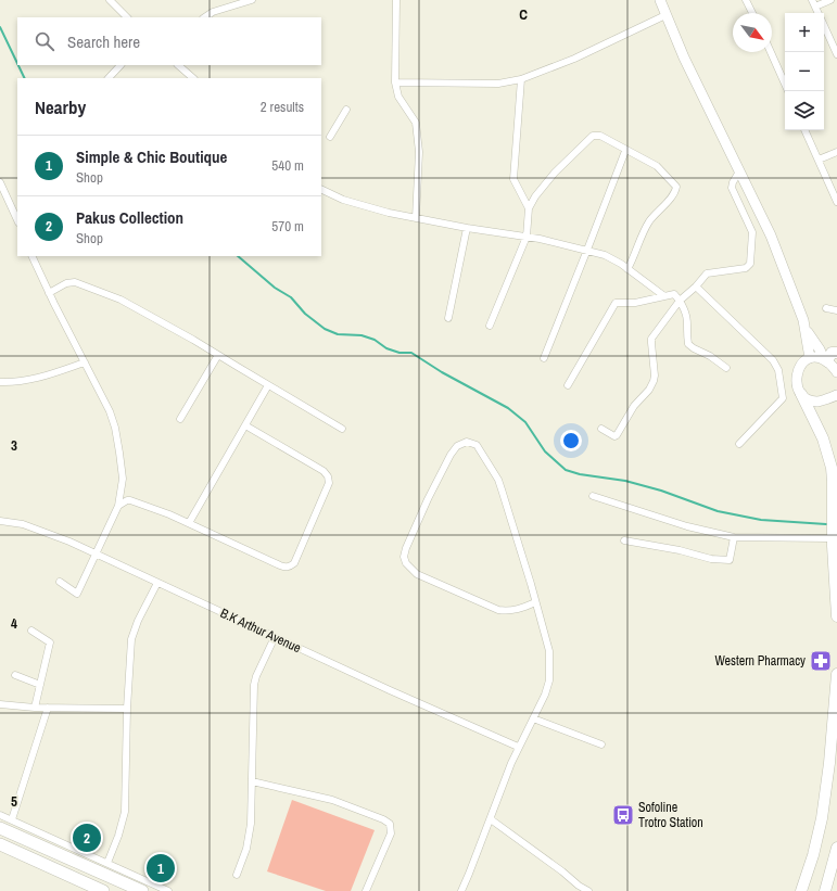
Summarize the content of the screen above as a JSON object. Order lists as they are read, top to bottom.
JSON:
{
  "streets": {
    "street": ["B.K Arthur Avenue"]
  },
  "places": {
    "pharmacy": ["Western Pharmacy"],
    "bus stop": ["Sofoline Trotro Station"]
  },
  "north": "bottom right",
  "page": {
    "map_buttons": ["+", "−"],
    "search": "Search here",
    "heading": ["Nearby", "2 results"],
    "list": [
      {
        "mark": "1",
        "name": "Simple & Chic Boutique",
        "note": "Shop",
        "value": "540 m"
      },
      {
        "mark": "2",
        "name": "Pakus Collection",
        "note": "Shop",
        "value": "570 m"
      }
    ],
    "pins": ["2", "1"]
  },
  "grid": {
    "columns": ["C"],
    "rows": ["3", "4", "5"]
  }
}
